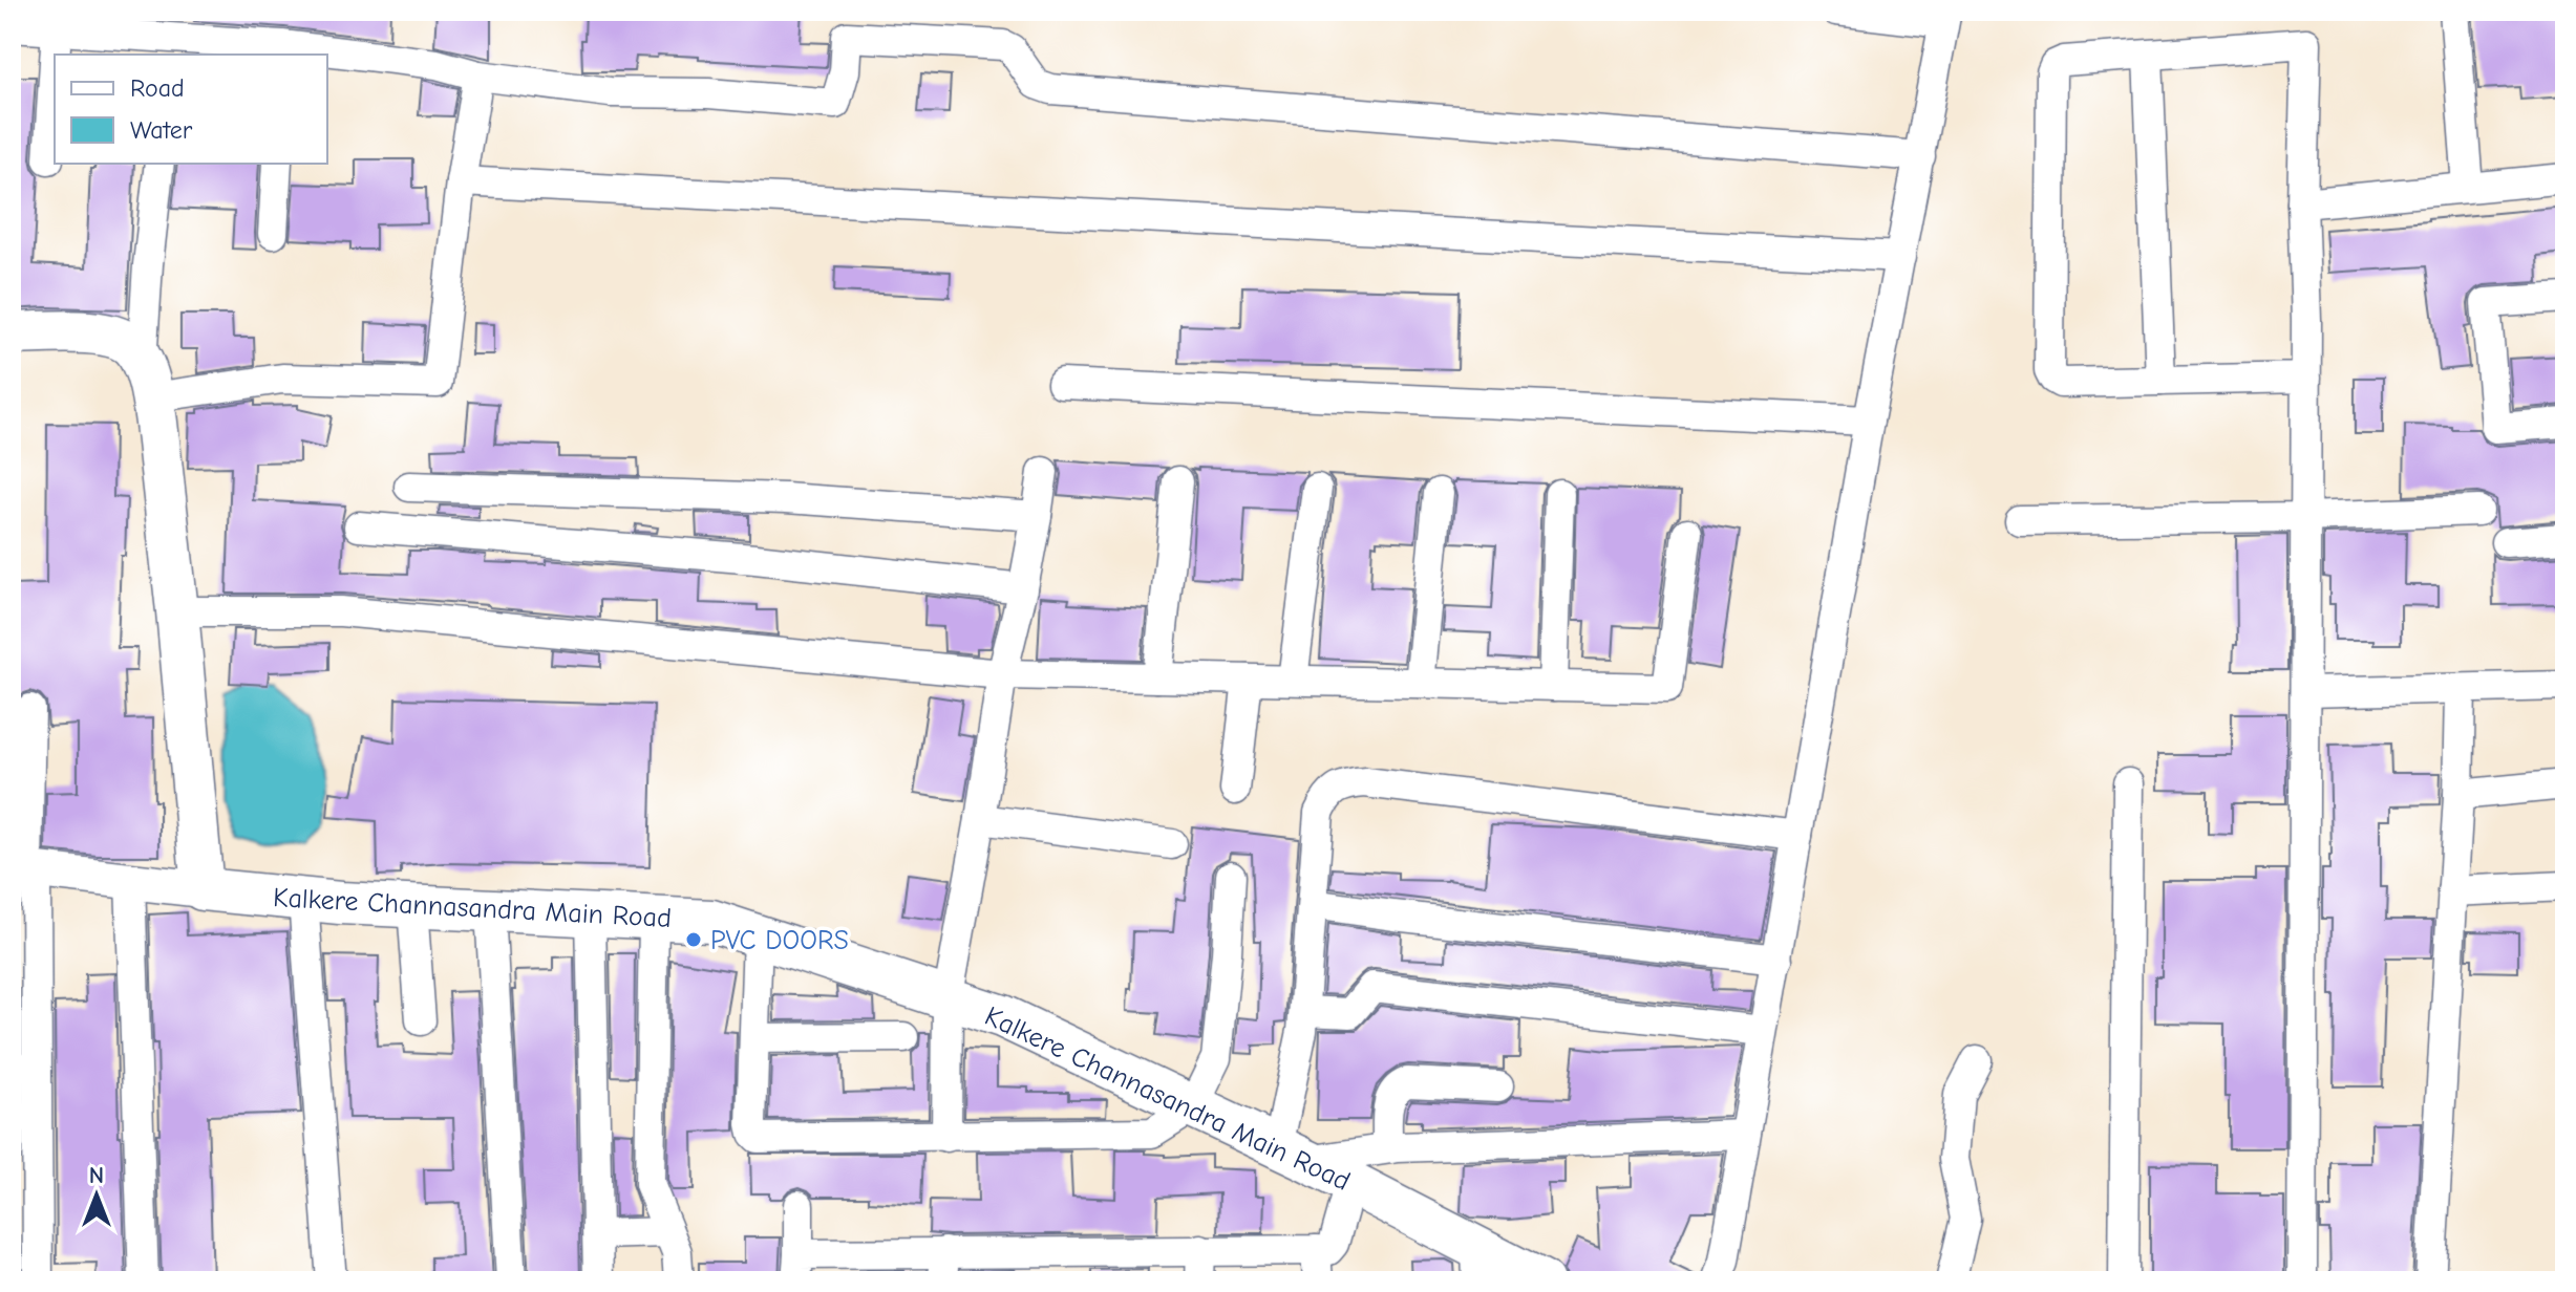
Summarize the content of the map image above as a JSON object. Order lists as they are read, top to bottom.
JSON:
{
  "streets": {
    "main road": ["Kalkere Channasandra Main Road"]
  },
  "places": ["PVC DOORS"],
  "legend": ["Road", "Water"],
  "north": "top"
}
